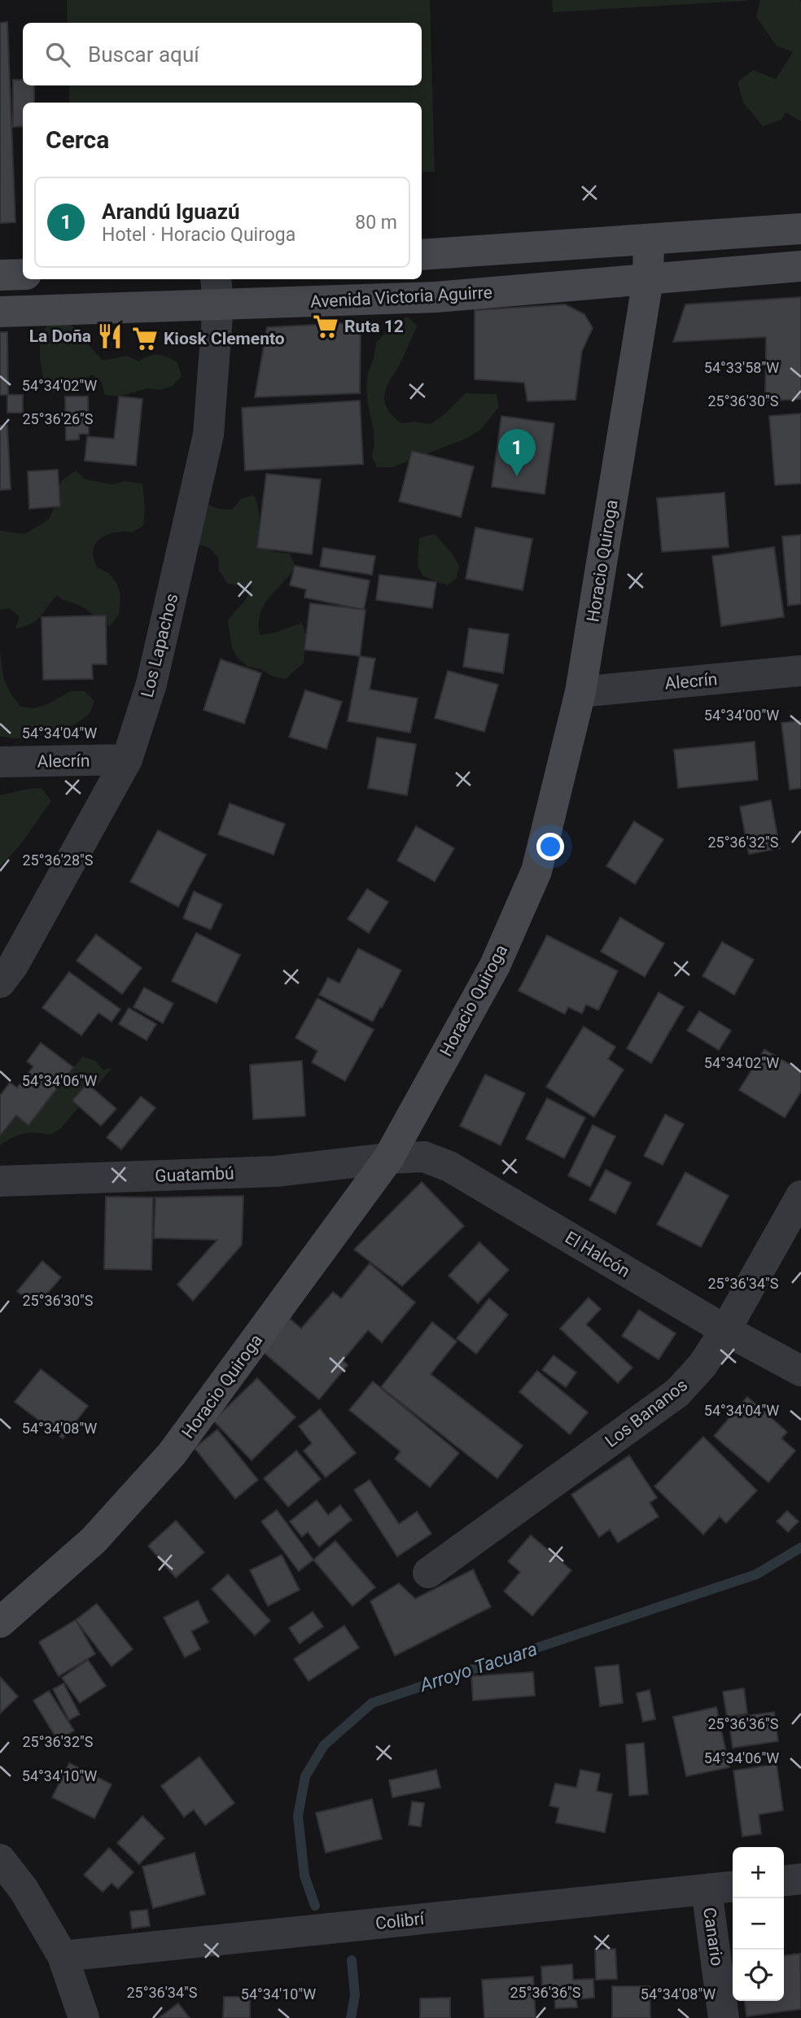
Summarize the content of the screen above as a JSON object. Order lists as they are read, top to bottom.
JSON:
{
  "streets": {
    "main road": ["Avenida Victoria Aguirre", "Horacio Quiroga"],
    "street": [
      "Los Lapachos",
      "Alecrín",
      "Guatambú",
      "El Halcón",
      "Los Bananos",
      "Colibrí",
      "Canario"
    ]
  },
  "crossings": [
    ["Avenida Victoria Aguirre", "Horacio Quiroga"],
    ["Avenida Victoria Aguirre", "Los Lapachos"],
    ["Horacio Quiroga", "Alecrín"],
    ["Horacio Quiroga", "Guatambú"],
    ["Horacio Quiroga", "El Halcón"],
    ["Los Lapachos", "Alecrín"],
    ["Guatambú", "El Halcón"],
    ["El Halcón", "Los Bananos"],
    ["Colibrí", "Canario"]
  ],
  "water": ["Arroyo Tacuara"],
  "places": {
    "supermarket": ["Ruta 12", "Kiosk Clemento"],
    "restaurant": ["La Doña"]
  },
  "page": {
    "search": "Buscar aquí",
    "heading": "Cerca",
    "list": [
      {
        "mark": "1",
        "name": "Arandú Iguazú",
        "note": "Hotel · Horacio Quiroga",
        "value": "80 m"
      }
    ],
    "pins": "1",
    "map_buttons": ["+", "−"]
  },
  "coordinates": [
    "54°33'58\"W",
    "54°34'02\"W",
    "25°36'30\"S",
    "25°36'26\"S",
    "54°34'00\"W",
    "54°34'04\"W",
    "25°36'32\"S",
    "25°36'28\"S",
    "54°34'06\"W",
    "25°36'34\"S",
    "54°34'08\"W",
    "25°36'36\"S",
    "54°34'10\"W"
  ]
}
